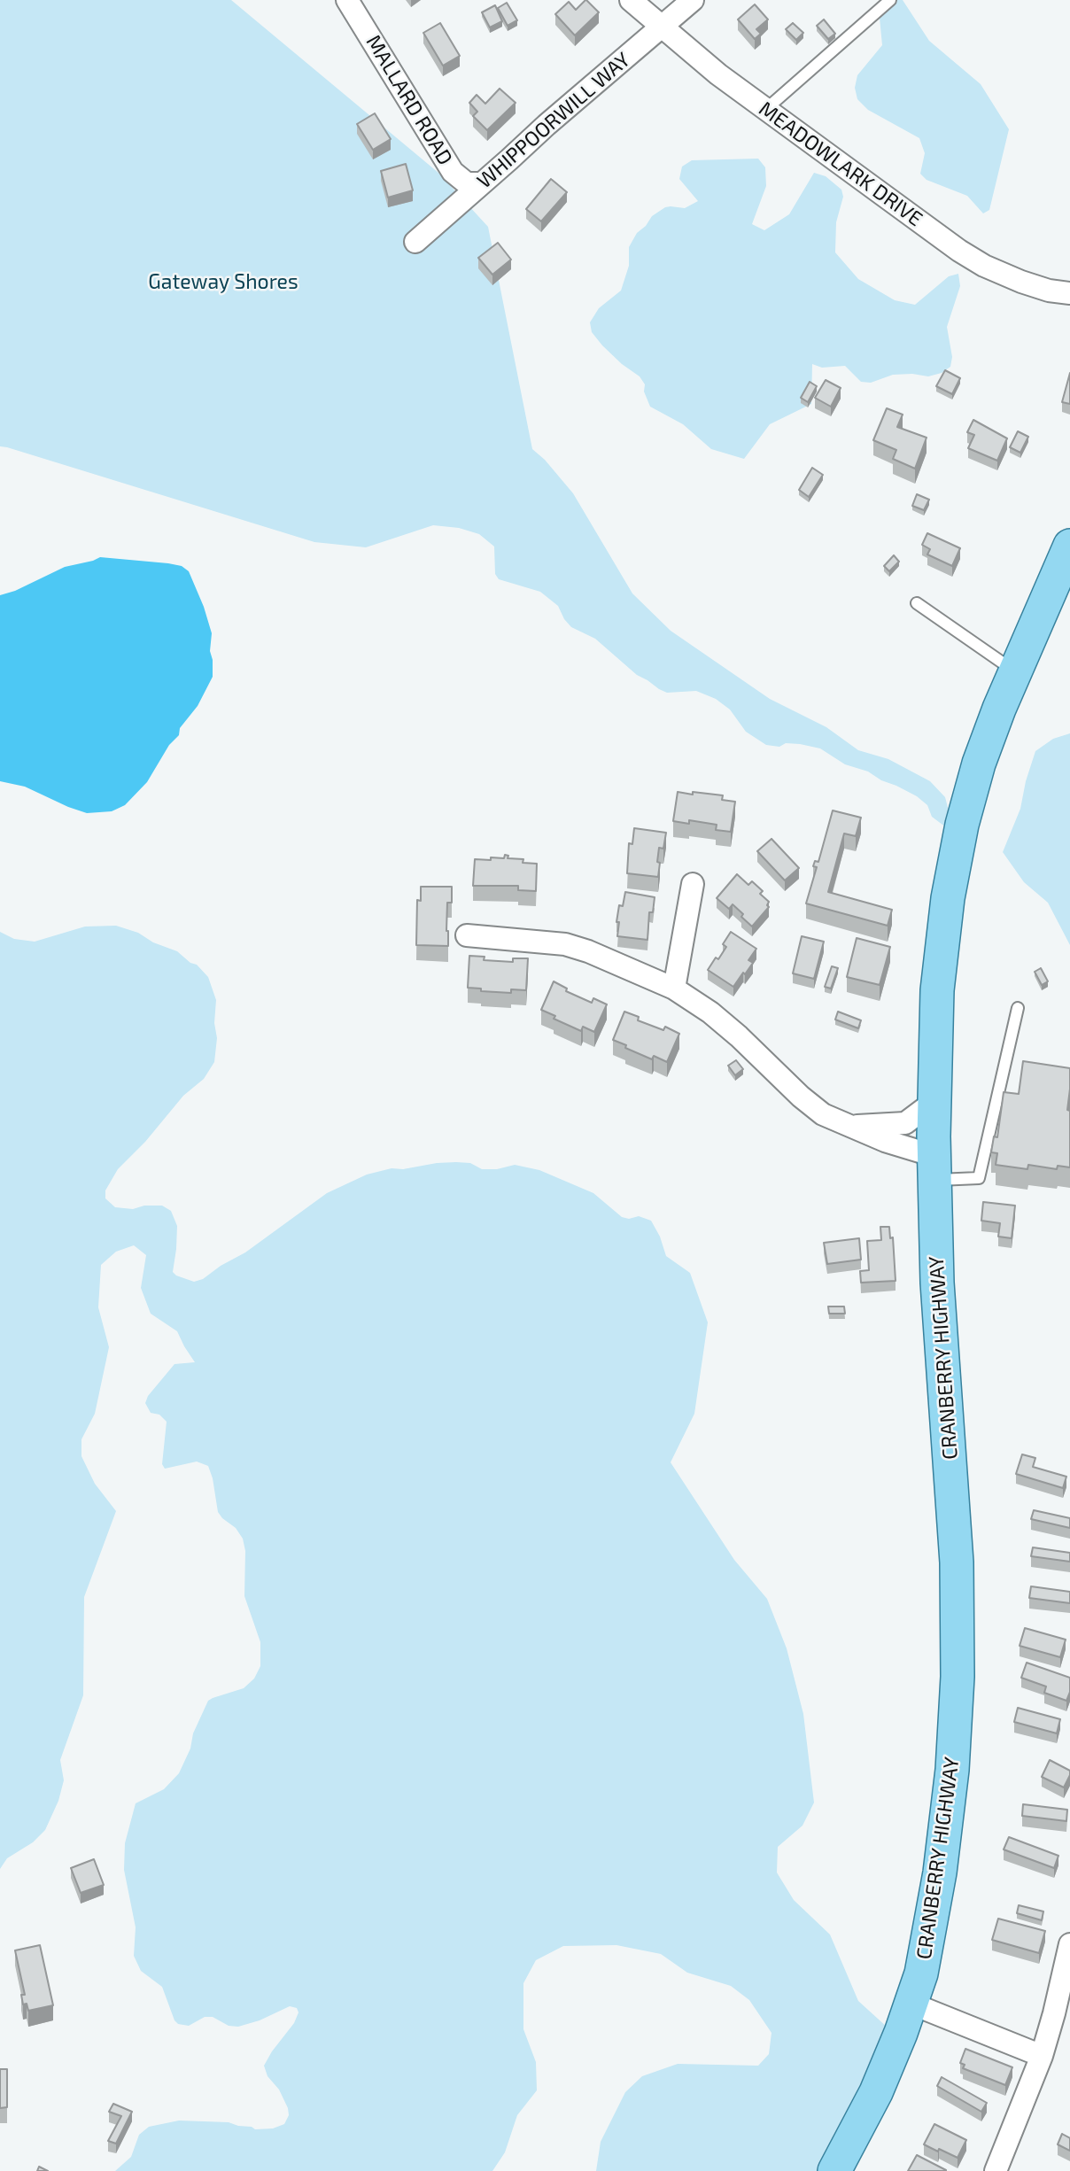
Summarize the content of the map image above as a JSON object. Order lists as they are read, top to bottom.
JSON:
{
  "streets": {
    "main road": ["CRANBERRY HIGHWAY"],
    "street": ["MALLARD ROAD", "WHIPPOORWILL WAY", "MEADOWLARK DRIVE"]
  },
  "crossings": [
    ["MALLARD ROAD", "WHIPPOORWILL WAY"],
    ["WHIPPOORWILL WAY", "MEADOWLARK DRIVE"]
  ],
  "parks": ["Gateway Shores"]
}
